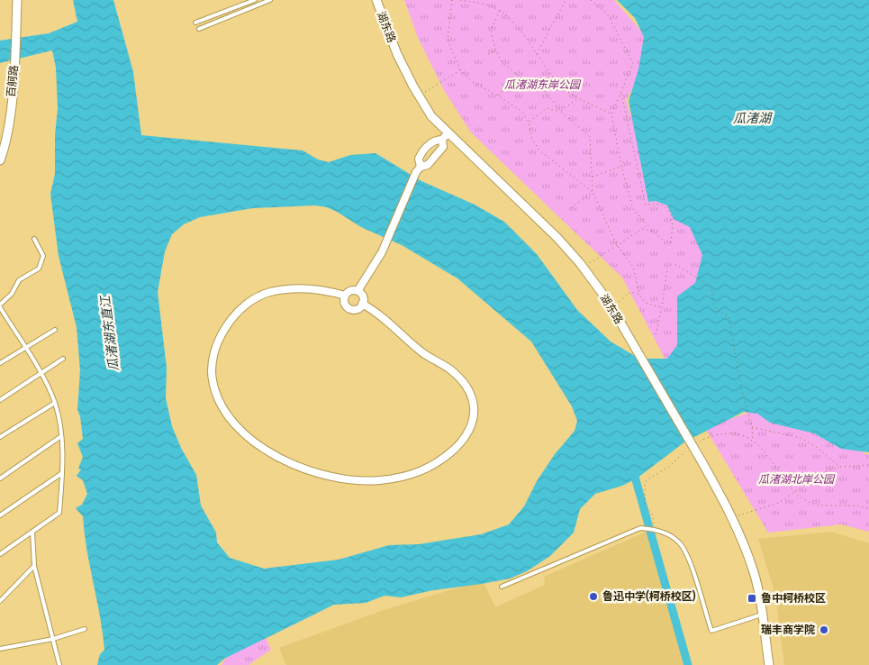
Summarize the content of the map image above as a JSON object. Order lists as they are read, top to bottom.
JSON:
{
  "streets": {
    "street": ["湖东路", "百舸路"]
  },
  "water": ["瓜渚湖", "瓜渚湖东直江"],
  "parks": ["瓜渚湖东岸公园", "瓜渚湖北岸公园"],
  "places": {
    "other": ["鲁迅中学(柯桥校区)", "瑞丰商学院"],
    "transit": ["鲁中柯桥校区"]
  }
}
